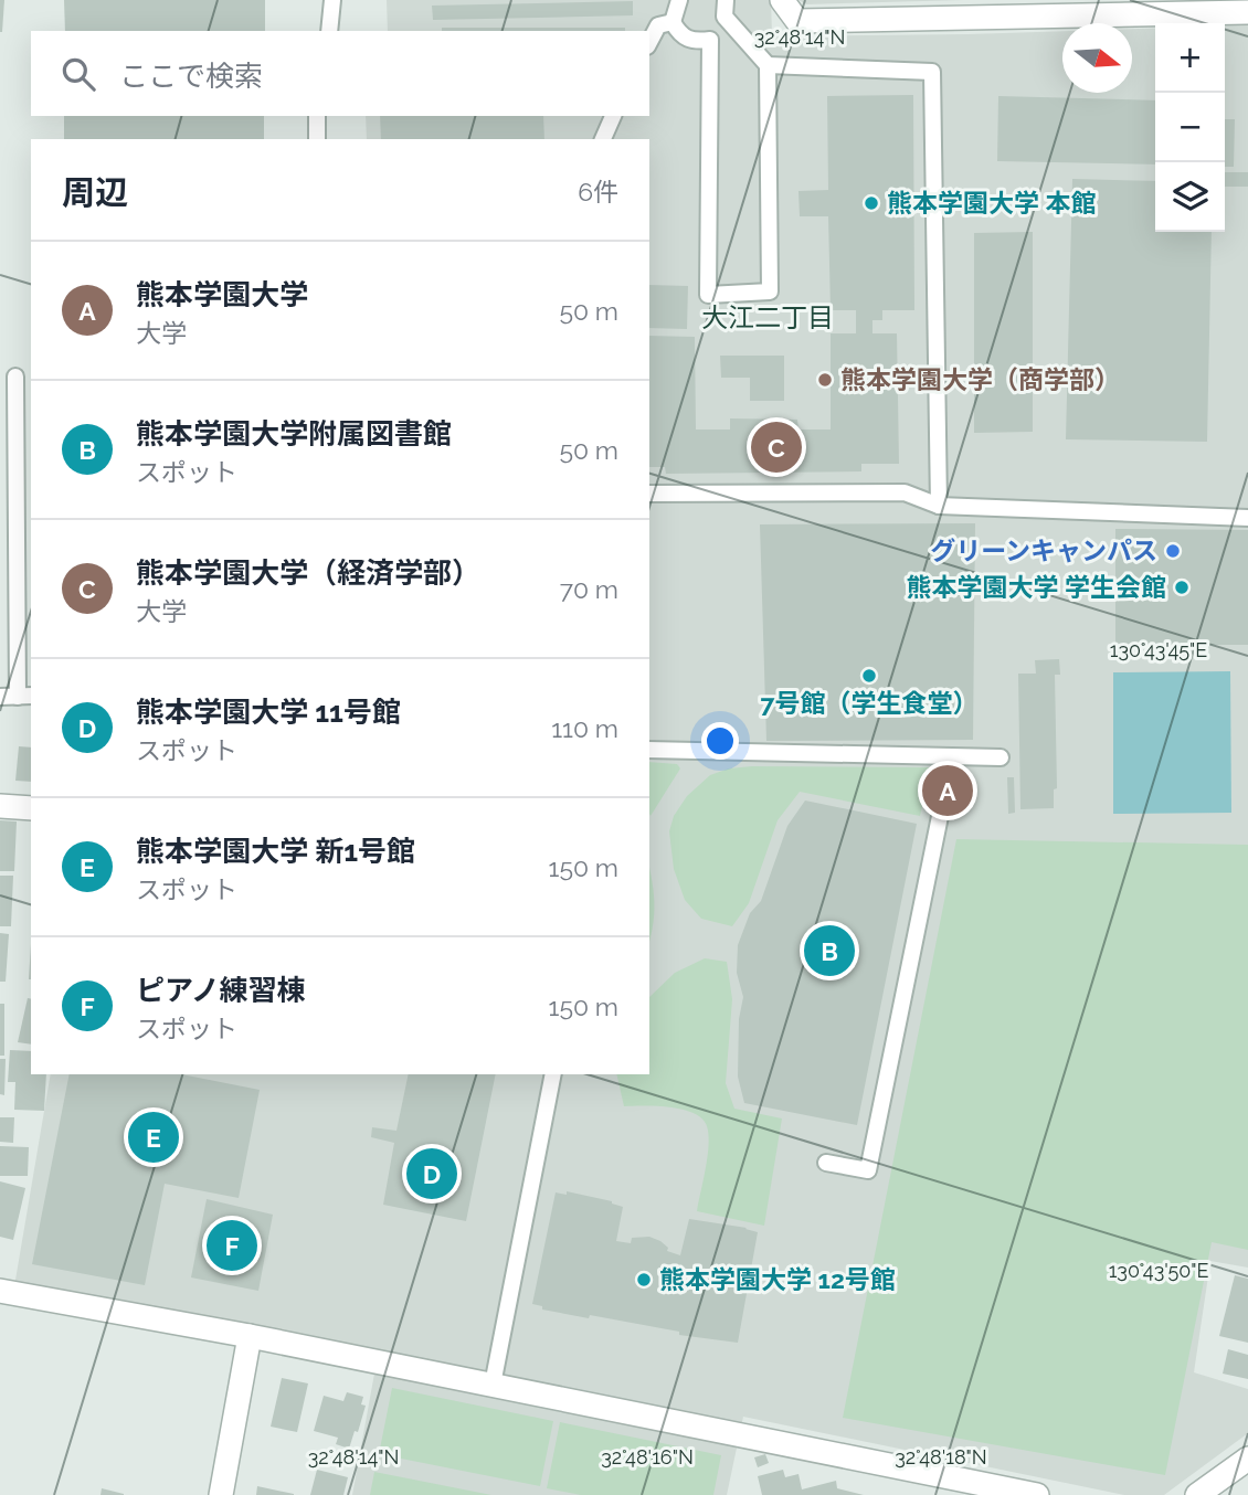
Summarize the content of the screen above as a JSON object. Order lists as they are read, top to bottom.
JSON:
{
  "districts": ["大江二丁目"],
  "places": [
    "熊本学園大学 本館",
    "熊本学園大学（商学部）",
    "グリーンキャンパス",
    "熊本学園大学 学生会館",
    "7号館（学生食堂）",
    "熊本学園大学 12号館"
  ],
  "north": "right",
  "page": {
    "map_buttons": ["+", "−"],
    "search": "ここで検索",
    "heading": ["周辺", "6件"],
    "list": [
      {
        "mark": "A",
        "name": "熊本学園大学",
        "note": "大学",
        "value": "50 m"
      },
      {
        "mark": "B",
        "name": "熊本学園大学附属図書館",
        "note": "スポット",
        "value": "50 m"
      },
      {
        "mark": "C",
        "name": "熊本学園大学（経済学部）",
        "note": "大学",
        "value": "70 m"
      },
      {
        "mark": "D",
        "name": "熊本学園大学 11号館",
        "note": "スポット",
        "value": "110 m"
      },
      {
        "mark": "E",
        "name": "熊本学園大学 新1号館",
        "note": "スポット",
        "value": "150 m"
      },
      {
        "mark": "F",
        "name": "ピアノ練習棟",
        "note": "スポット",
        "value": "150 m"
      }
    ],
    "pins": [
      "C",
      "A",
      "B",
      "E",
      "D",
      "F"
    ]
  },
  "coordinates": [
    "32°48'14\"N",
    "130°43'45\"E",
    "130°43'50\"E",
    "32°48'16\"N",
    "32°48'18\"N"
  ]
}
